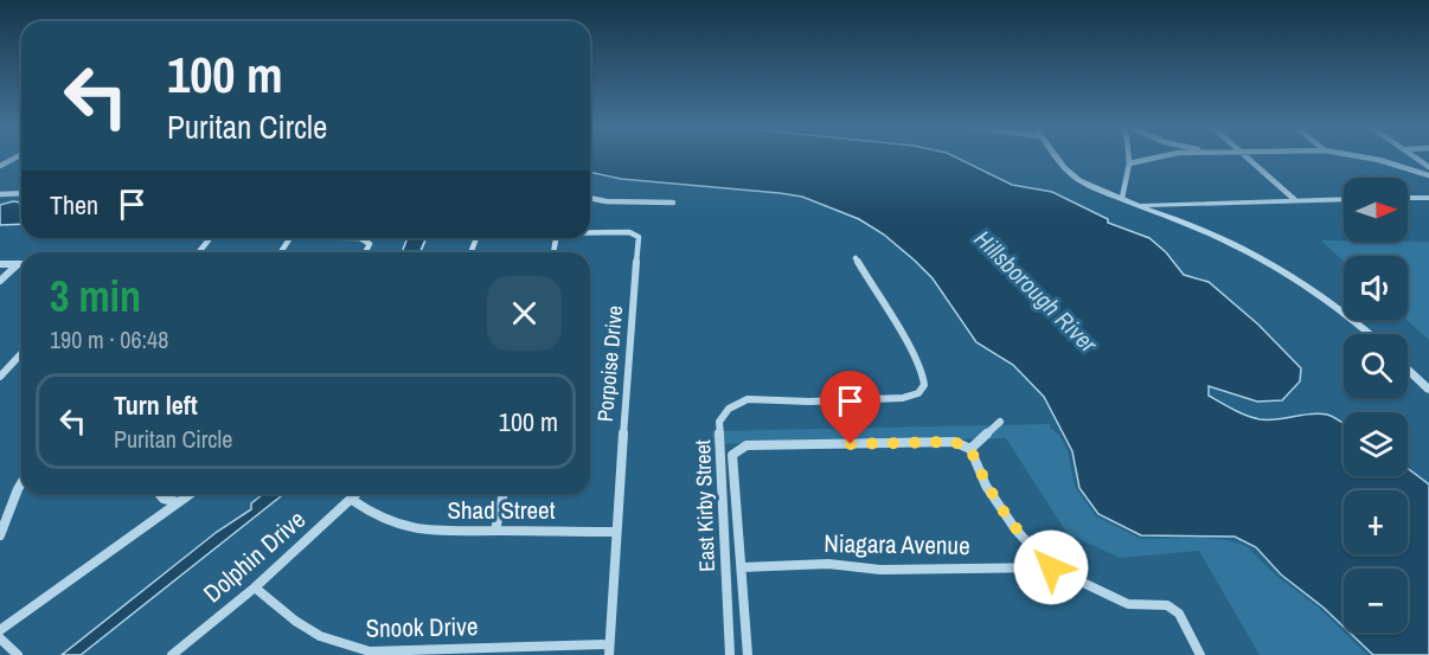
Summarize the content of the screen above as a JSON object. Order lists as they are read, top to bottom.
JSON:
{
  "streets": {
    "street": [
      "Porpoise Drive",
      "East Kirby Street",
      "Shad Street",
      "Niagara Avenue",
      "Dolphin Drive",
      "Snook Drive"
    ]
  },
  "crossings": [
    ["Porpoise Drive", "Shad Street"],
    ["Porpoise Drive", "Snook Drive"],
    ["Shad Street", "Dolphin Drive"],
    ["Dolphin Drive", "Snook Drive"]
  ],
  "water": ["Hillsborough River"],
  "north": "right",
  "page": {
    "turn": ["100 m", "Puritan Circle"],
    "then": "Then",
    "map_buttons": ["+", "−"],
    "heading": ["3 min", "190 m · 06:48"],
    "list": [
      {
        "name": "Turn left",
        "note": "Puritan Circle",
        "value": "100 m"
      }
    ]
  }
}
